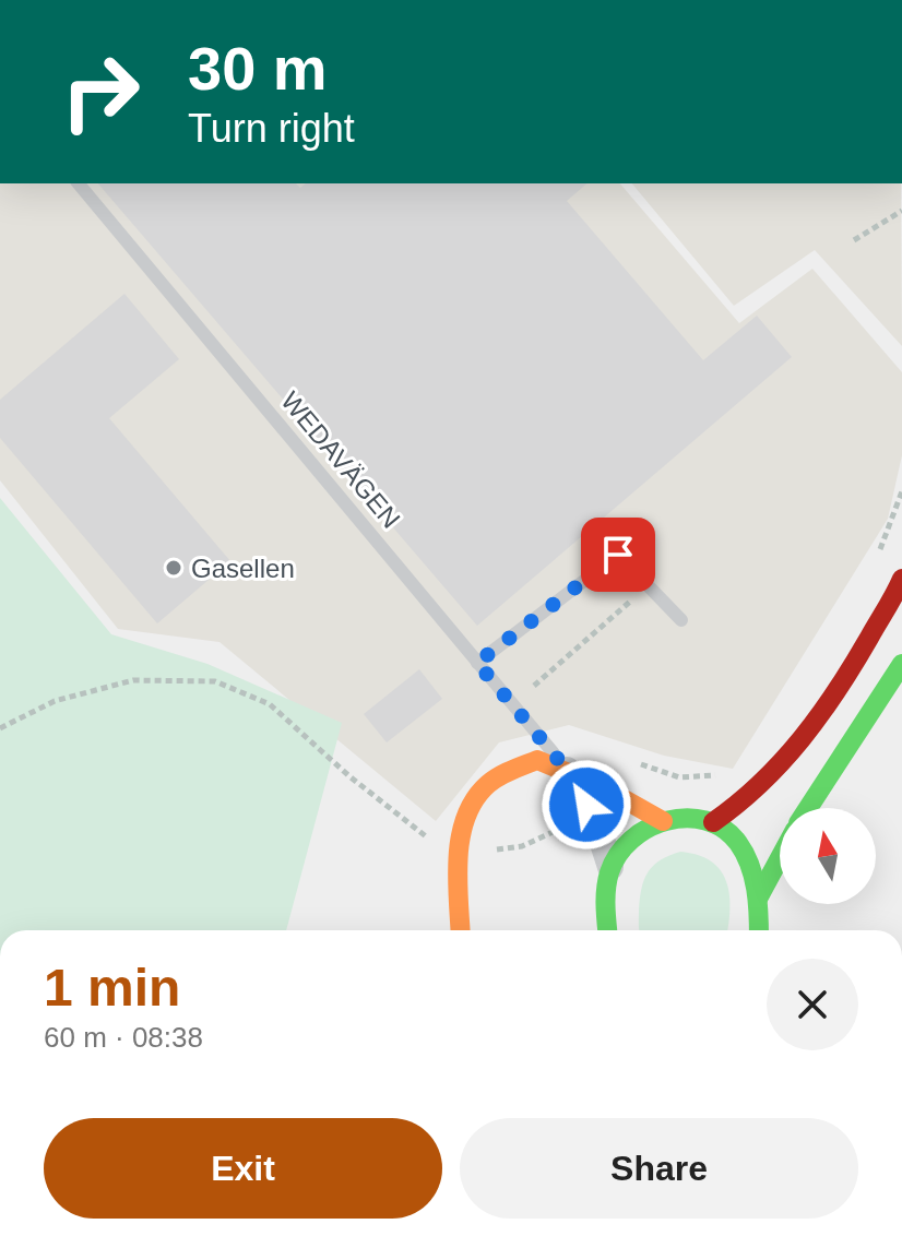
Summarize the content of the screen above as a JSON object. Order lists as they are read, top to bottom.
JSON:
{
  "streets": {
    "lane": ["WEDAVÄGEN"]
  },
  "places": ["Gasellen"],
  "north": "top",
  "page": {
    "turn": ["30 m", "Turn right"],
    "heading": ["1 min", "60 m · 08:38"],
    "buttons": ["Exit", "Share"]
  }
}
